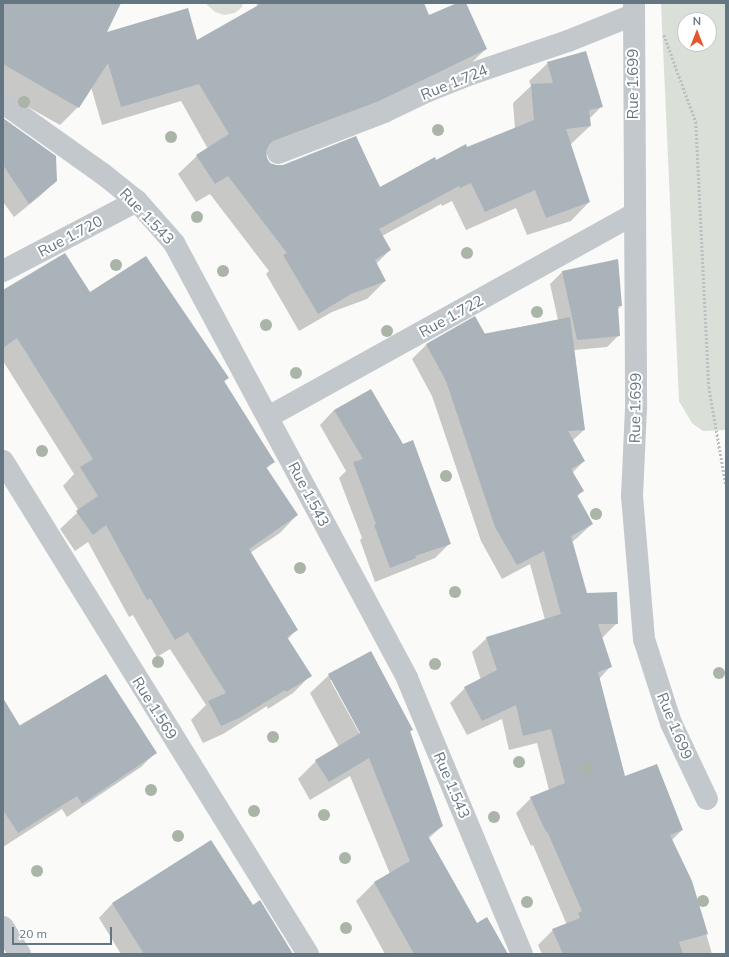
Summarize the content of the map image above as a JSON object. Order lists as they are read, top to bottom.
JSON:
{
  "streets": {
    "street": [
      "Rue 1.724",
      "Rue 1.699",
      "Rue 1.543",
      "Rue 1.720",
      "Rue 1.722",
      "Rue 1.569"
    ]
  },
  "crossings": [
    ["Rue 1.724", "Rue 1.699"],
    ["Rue 1.699", "Rue 1.722"],
    ["Rue 1.543", "Rue 1.720"],
    ["Rue 1.543", "Rue 1.722"]
  ],
  "scale_bar": "20 m",
  "north": "top"
}
